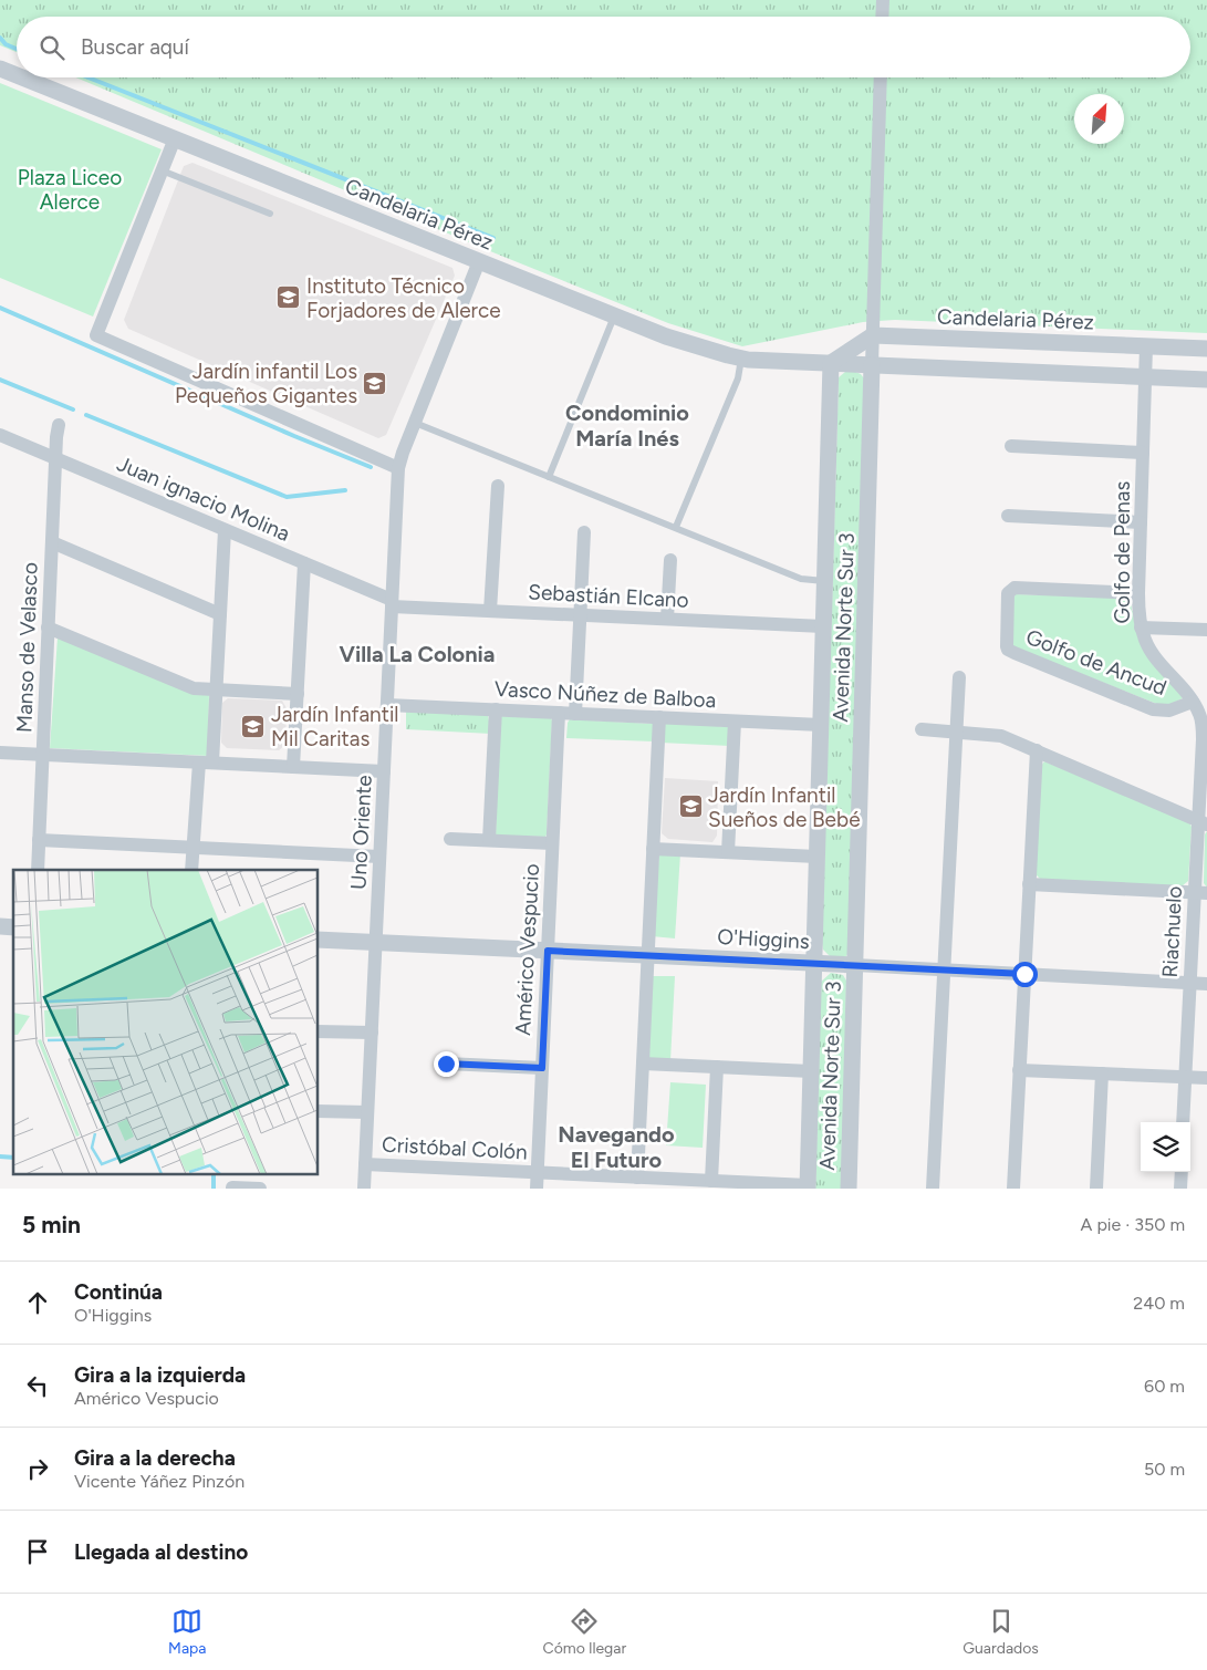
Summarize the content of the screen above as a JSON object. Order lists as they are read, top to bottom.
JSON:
{
  "streets": {
    "street": [
      "Candelaria Pérez",
      "Juan ignacio Molina",
      "Golfo de Penas",
      "Sebastián Elcano",
      "Avenida Norte Sur 3",
      "Manso de Velasco",
      "Golfo de Ancud",
      "Vasco Núñez de Balboa",
      "Uno Oriente",
      "Riachuelo",
      "O'Higgins",
      "Américo Vespucio",
      "Cristóbal Colón"
    ]
  },
  "crossings": [
    ["Candelaria Pérez", "Golfo de Penas"],
    ["Candelaria Pérez", "Avenida Norte Sur 3"],
    ["Candelaria Pérez", "Uno Oriente"],
    ["Juan ignacio Molina", "Sebastián Elcano"],
    ["Juan ignacio Molina", "Manso de Velasco"],
    ["Juan ignacio Molina", "Uno Oriente"],
    ["Golfo de Penas", "Golfo de Ancud"],
    ["Golfo de Penas", "Riachuelo"],
    ["Sebastián Elcano", "Avenida Norte Sur 3"],
    ["Sebastián Elcano", "Uno Oriente"],
    ["Avenida Norte Sur 3", "Vasco Núñez de Balboa"],
    ["Avenida Norte Sur 3", "O'Higgins"],
    ["Avenida Norte Sur 3", "Cristóbal Colón"],
    ["Vasco Núñez de Balboa", "Uno Oriente"],
    ["Vasco Núñez de Balboa", "Américo Vespucio"],
    ["Uno Oriente", "O'Higgins"],
    ["Uno Oriente", "Cristóbal Colón"],
    ["Riachuelo", "O'Higgins"],
    ["O'Higgins", "Américo Vespucio"],
    ["Américo Vespucio", "Cristóbal Colón"]
  ],
  "districts": ["Condominio María Inés", "Villa La Colonia", "Navegando El Futuro"],
  "parks": ["Plaza Liceo Alerce"],
  "places": {
    "school or university": [
      "Instituto Técnico Forjadores de Alerce",
      "Jardín infantil Los Pequeños Gigantes",
      "Jardín Infantil Mil Caritas",
      "Jardín Infantil Sueños de Bebé"
    ]
  },
  "north": "top right",
  "page": {
    "search": "Buscar aquí",
    "heading": ["5 min", "A pie · 350 m"],
    "list": [
      ["Continúa", "O'Higgins", "240 m"],
      ["Gira a la izquierda", "Américo Vespucio", "60 m"],
      ["Gira a la derecha", "Vicente Yáñez Pinzón", "50 m"],
      "Llegada al destino"
    ],
    "nav": ["Mapa", "Cómo llegar", "Guardados"]
  }
}
